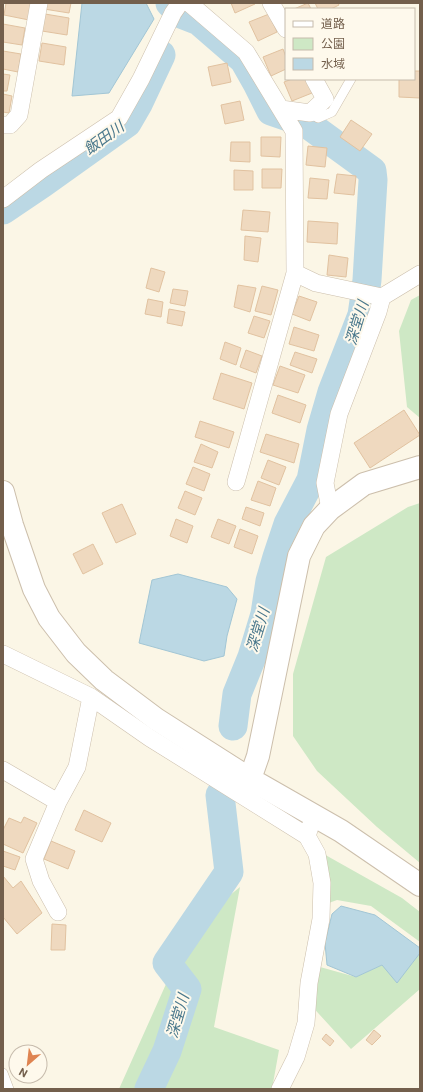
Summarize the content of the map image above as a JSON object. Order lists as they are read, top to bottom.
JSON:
{
  "water": ["飯田川", "深堂川"],
  "legend": ["道路", "公園", "水域"],
  "north": "bottom left"
}
